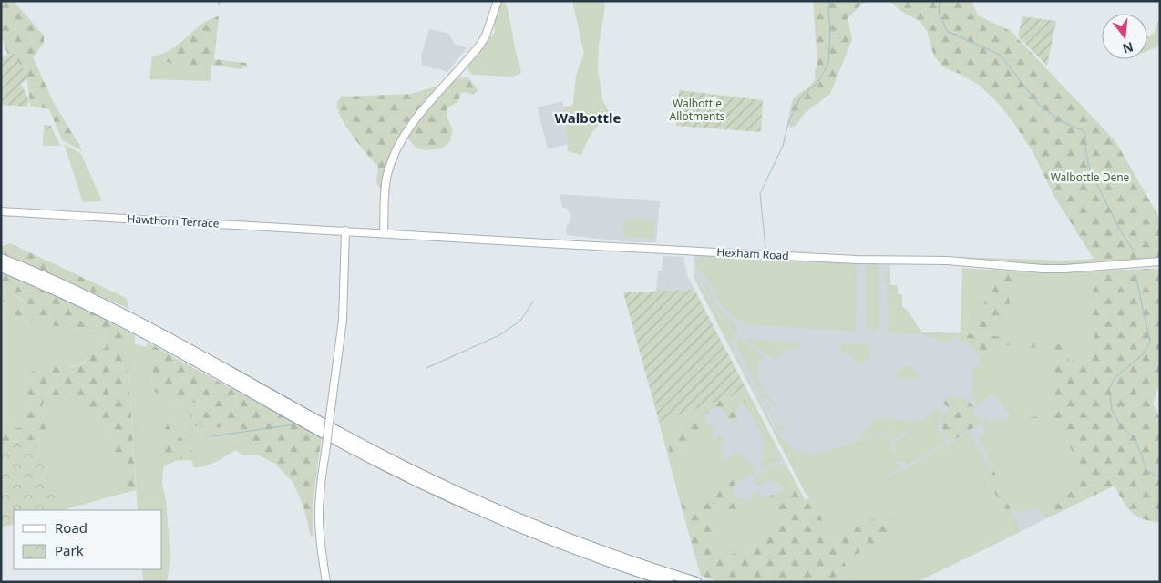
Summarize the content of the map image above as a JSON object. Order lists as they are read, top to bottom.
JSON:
{
  "streets": {
    "main road": ["Hawthorn Terrace", "Hexham Road"]
  },
  "crossings": [
    ["Hawthorn Terrace", "Hexham Road"]
  ],
  "districts": ["Walbottle"],
  "parks": ["Walbottle Allotments", "Walbottle Dene"],
  "legend": ["Road", "Park"],
  "north": "bottom"
}
